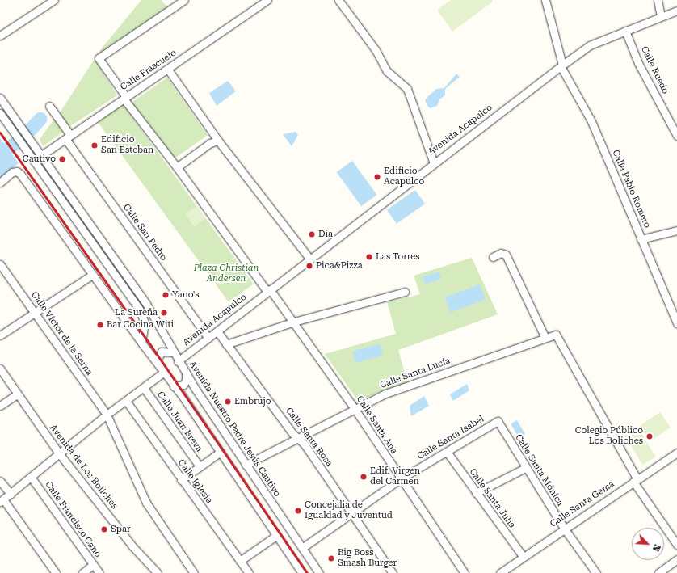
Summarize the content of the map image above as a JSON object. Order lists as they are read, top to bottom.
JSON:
{
  "streets": {
    "street": [
      "Calle Frascuelo",
      "Calle Ruedo",
      "Avenida Acapulco",
      "Calle Pablo Romero",
      "Calle San Pedro",
      "Calle Víctor de la Serna",
      "Calle Santa Lucía",
      "Calle Juan Breva",
      "Calle Santa Ana",
      "Avenida Nuestro Padre Jesús Cautivo",
      "Calle Santa Rosa",
      "Calle Santa Isabel",
      "Avenida de Los Boliches",
      "Calle Santa Mónica",
      "Calle Iglesia",
      "Calle Santa Julia",
      "Calle Santa Gema",
      "Calle Francisco Cano"
    ]
  },
  "crossings": [
    ["Calle Frascuelo", "Calle San Pedro"],
    ["Calle Frascuelo", "Calle Santa Ana"],
    ["Calle Frascuelo", "Avenida Nuestro Padre Jesús Cautivo"],
    ["Calle Ruedo", "Avenida Acapulco"],
    ["Avenida Acapulco", "Calle Pablo Romero"],
    ["Avenida Acapulco", "Calle San Pedro"],
    ["Avenida Acapulco", "Calle Santa Ana"],
    ["Avenida Acapulco", "Avenida Nuestro Padre Jesús Cautivo"],
    ["Avenida Acapulco", "Calle Santa Rosa"],
    ["Calle Santa Lucía", "Calle Santa Ana"],
    ["Calle Santa Lucía", "Avenida Nuestro Padre Jesús Cautivo"],
    ["Calle Santa Lucía", "Calle Santa Rosa"],
    ["Calle Santa Ana", "Calle Santa Isabel"],
    ["Avenida Nuestro Padre Jesús Cautivo", "Calle Santa Isabel"],
    ["Calle Santa Rosa", "Calle Santa Isabel"],
    ["Calle Santa Isabel", "Calle Santa Mónica"],
    ["Calle Santa Isabel", "Calle Santa Julia"],
    ["Calle Santa Mónica", "Calle Santa Gema"],
    ["Calle Santa Julia", "Calle Santa Gema"]
  ],
  "parks": ["Plaza Christian Andersen"],
  "places": [
    "Edificio San Esteban",
    "Cautivo",
    "Edificio Acapulco",
    "Dia",
    "Las Torres",
    "Pica&Pizza",
    "Yano's",
    "La Sureña",
    "Bar Cocina Witi",
    "Embrujo",
    "Colegio Público Los Boliches",
    "Edif. Virgen del Carmen",
    "Concejalia de Igualdad y Juventud",
    "Spar",
    "Big Boss Smash Burger"
  ],
  "north": "bottom right"
}
